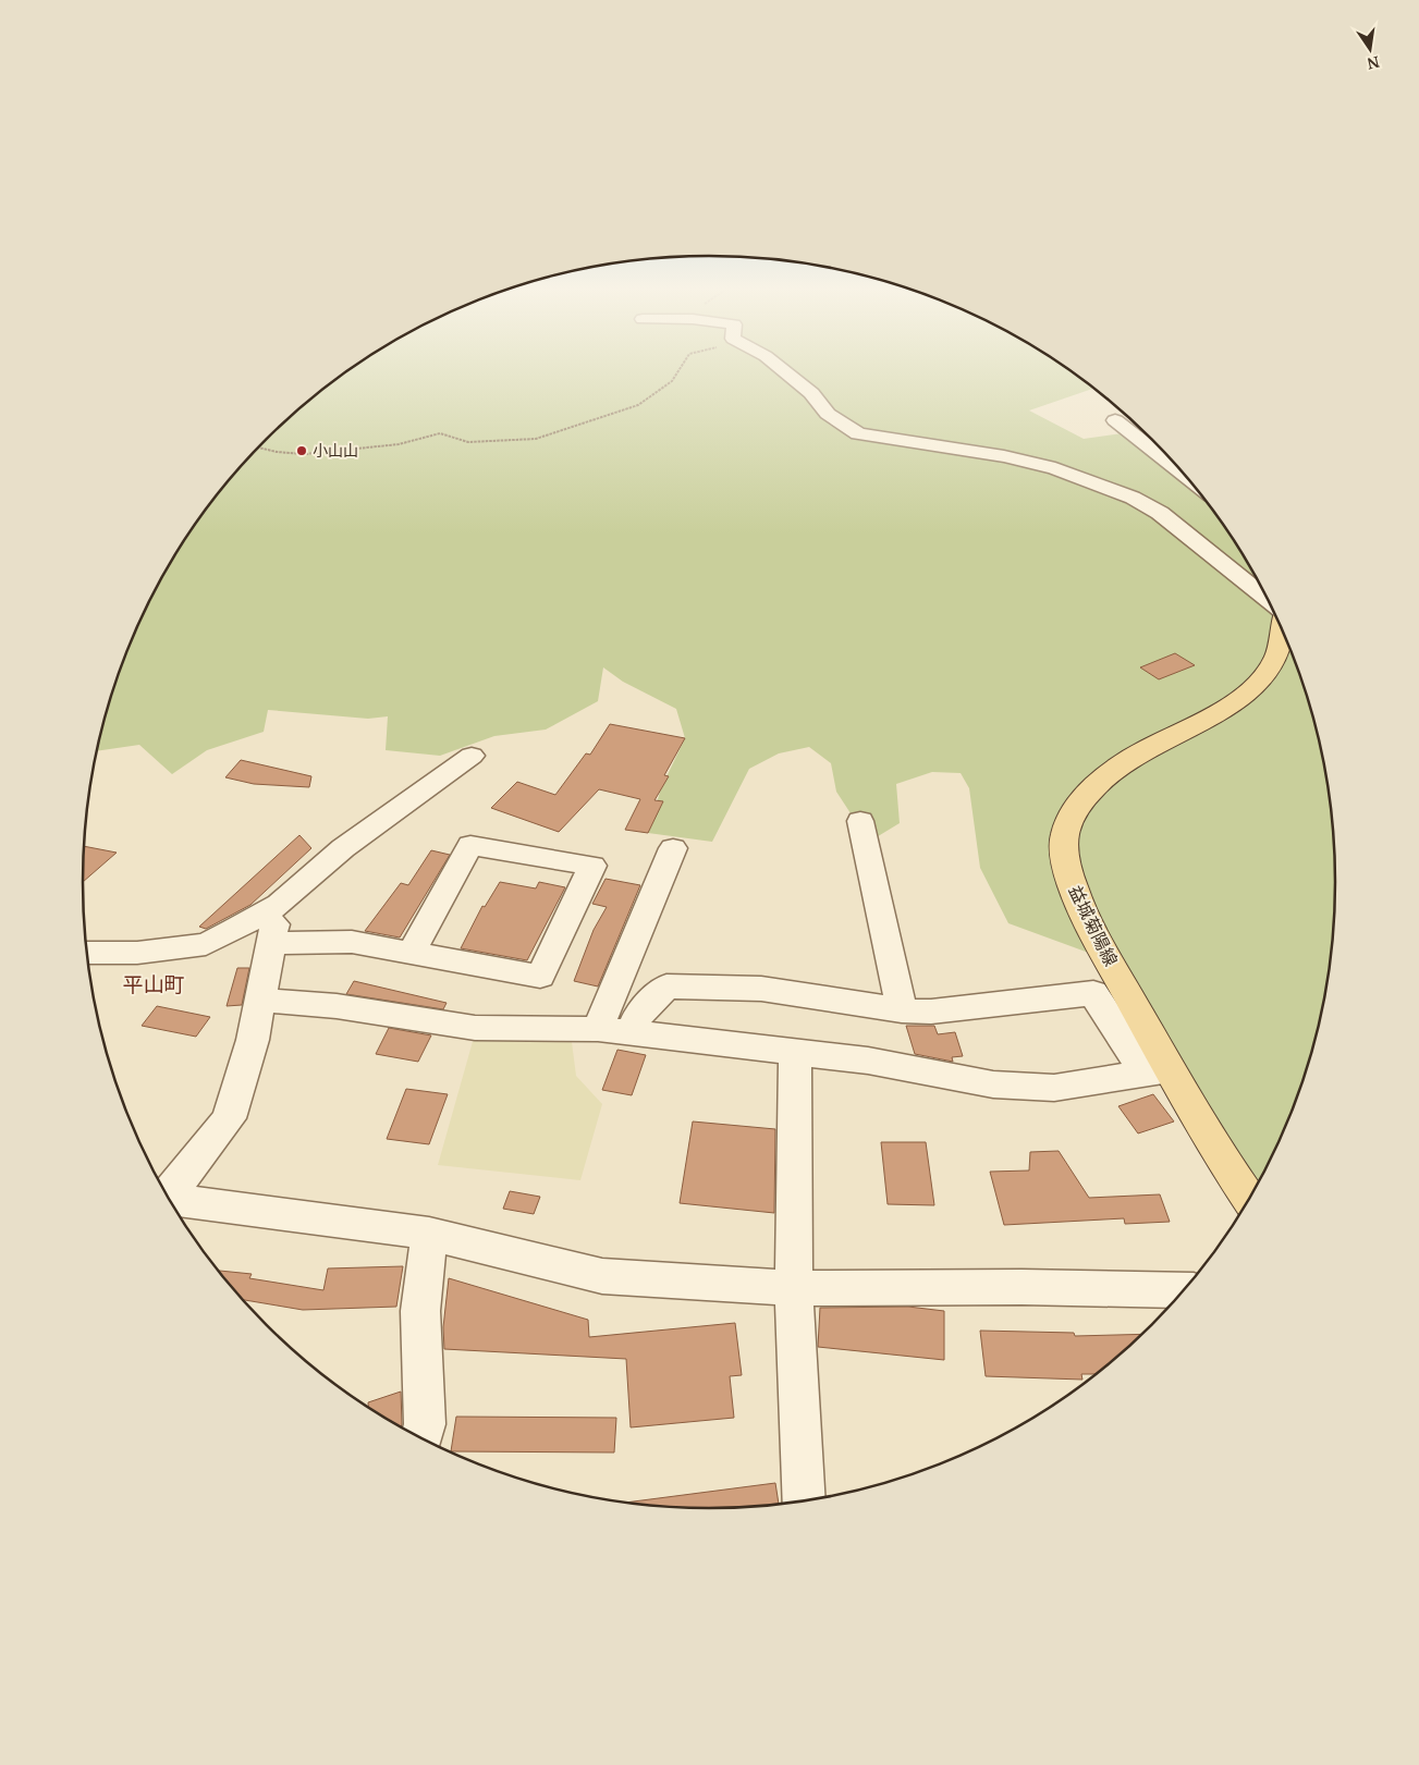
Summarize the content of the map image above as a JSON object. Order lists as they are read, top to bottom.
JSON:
{
  "streets": {
    "main road": ["益城菊陽線"]
  },
  "districts": ["平山町"],
  "places": ["小山山"],
  "north": "bottom"
}
